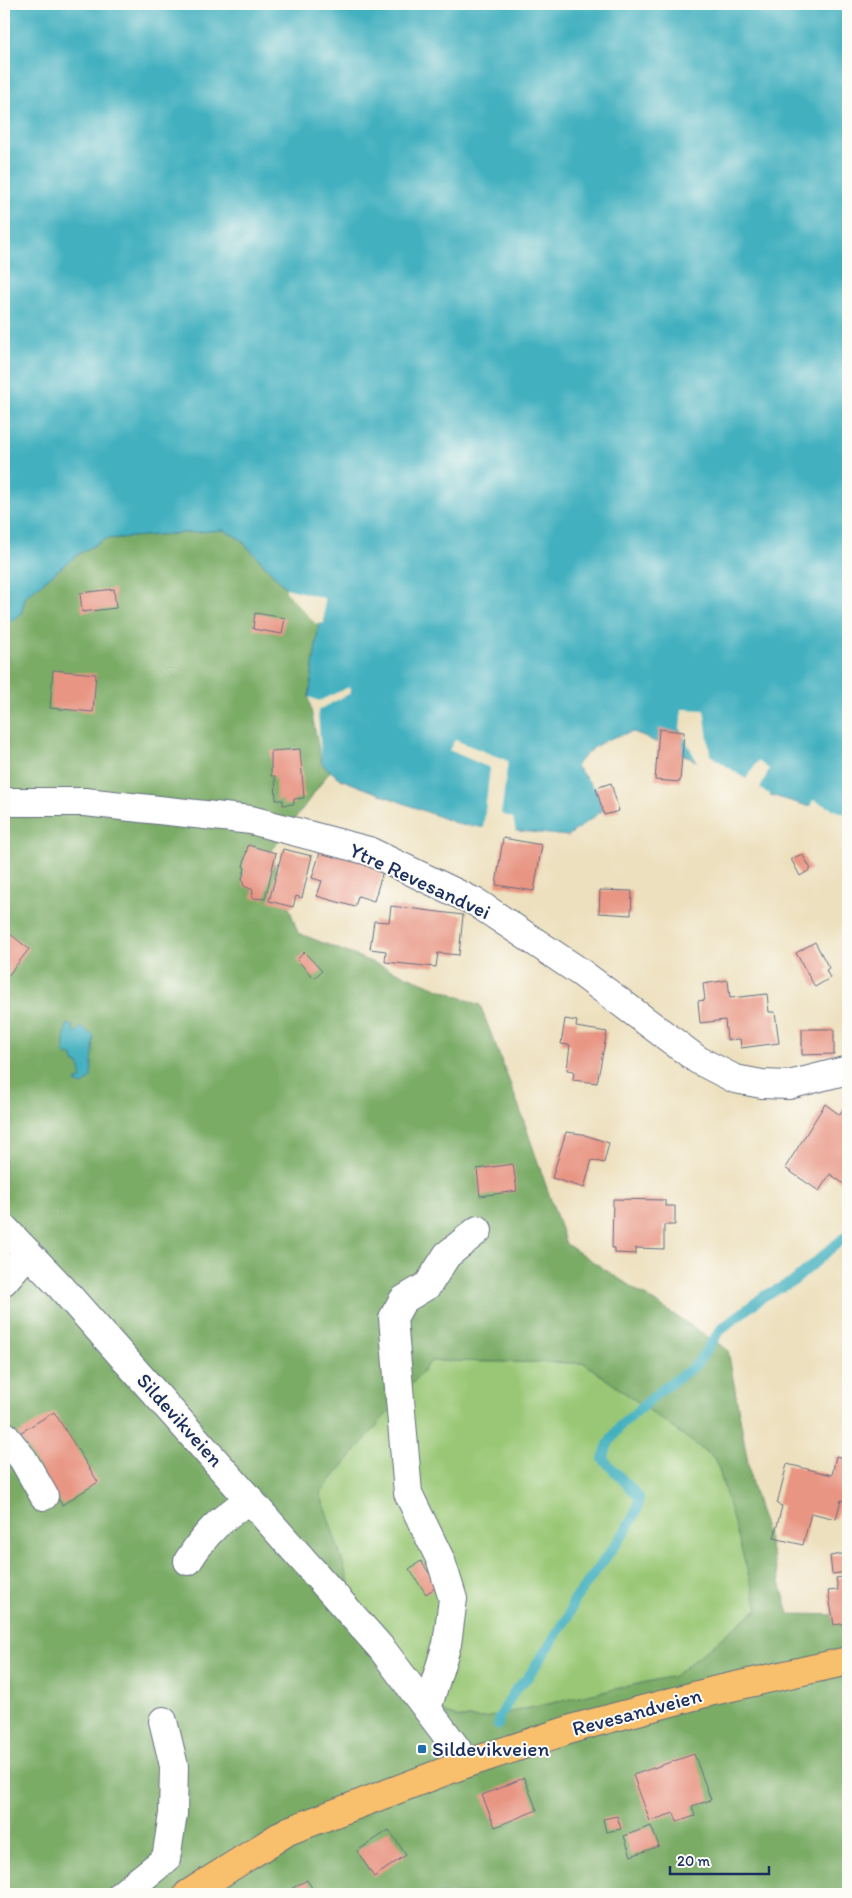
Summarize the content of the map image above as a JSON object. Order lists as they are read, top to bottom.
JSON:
{
  "streets": {
    "main road": ["Revesandveien"],
    "street": ["Ytre Revesandvei", "Sildevikveien"]
  },
  "crossings": [
    ["Sildevikveien", "Revesandveien"]
  ],
  "places": {
    "transit": ["Sildevikveien"]
  },
  "scale_bar": "20 m"
}
